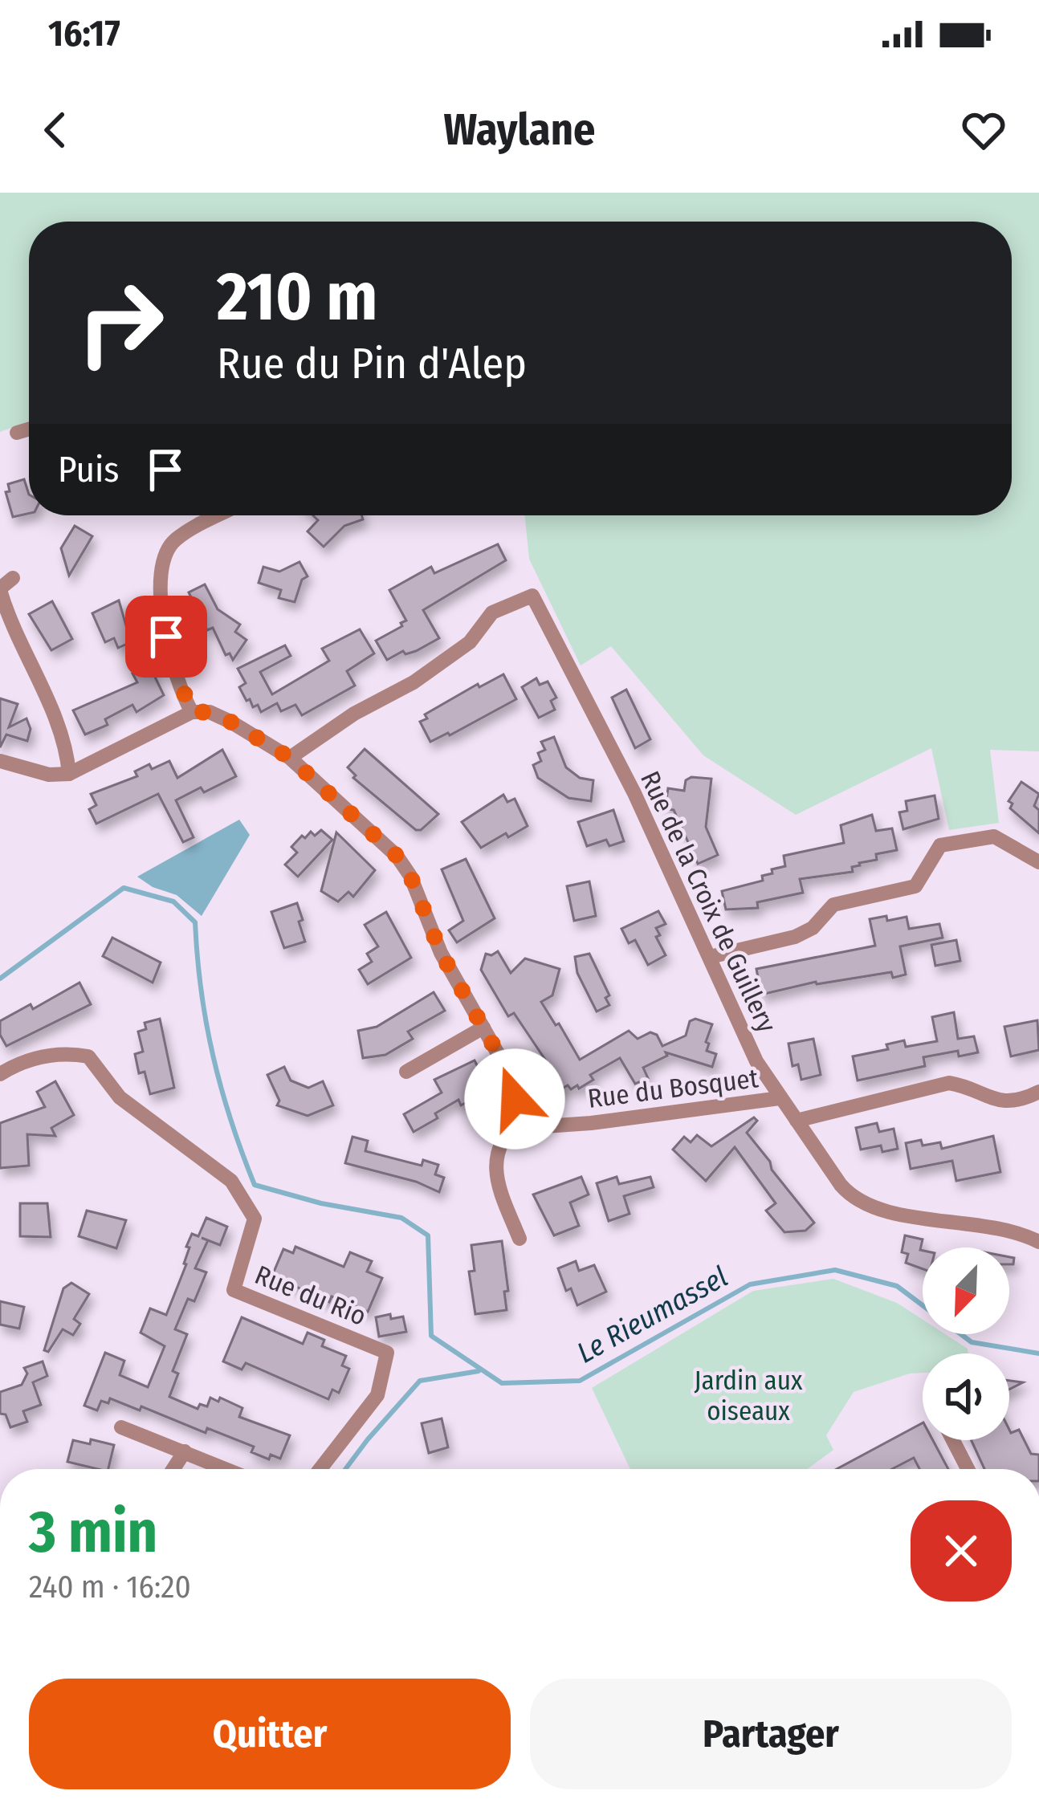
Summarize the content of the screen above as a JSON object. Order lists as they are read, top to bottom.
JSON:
{
  "streets": {
    "street": ["Rue de la Croix de Guillery", "Rue du Bosquet", "Rue du Rio"]
  },
  "crossings": [
    ["Rue de la Croix de Guillery", "Rue du Bosquet"]
  ],
  "water": ["Le Rieumassel"],
  "parks": ["Jardin aux oiseaux"],
  "north": "bottom left",
  "page": {
    "status": "16:17",
    "header": "Waylane",
    "turn": ["210 m", "Rue du Pin d'Alep"],
    "then": "Puis",
    "heading": ["3 min", "240 m · 16:20"],
    "buttons": ["Quitter", "Partager"]
  }
}
